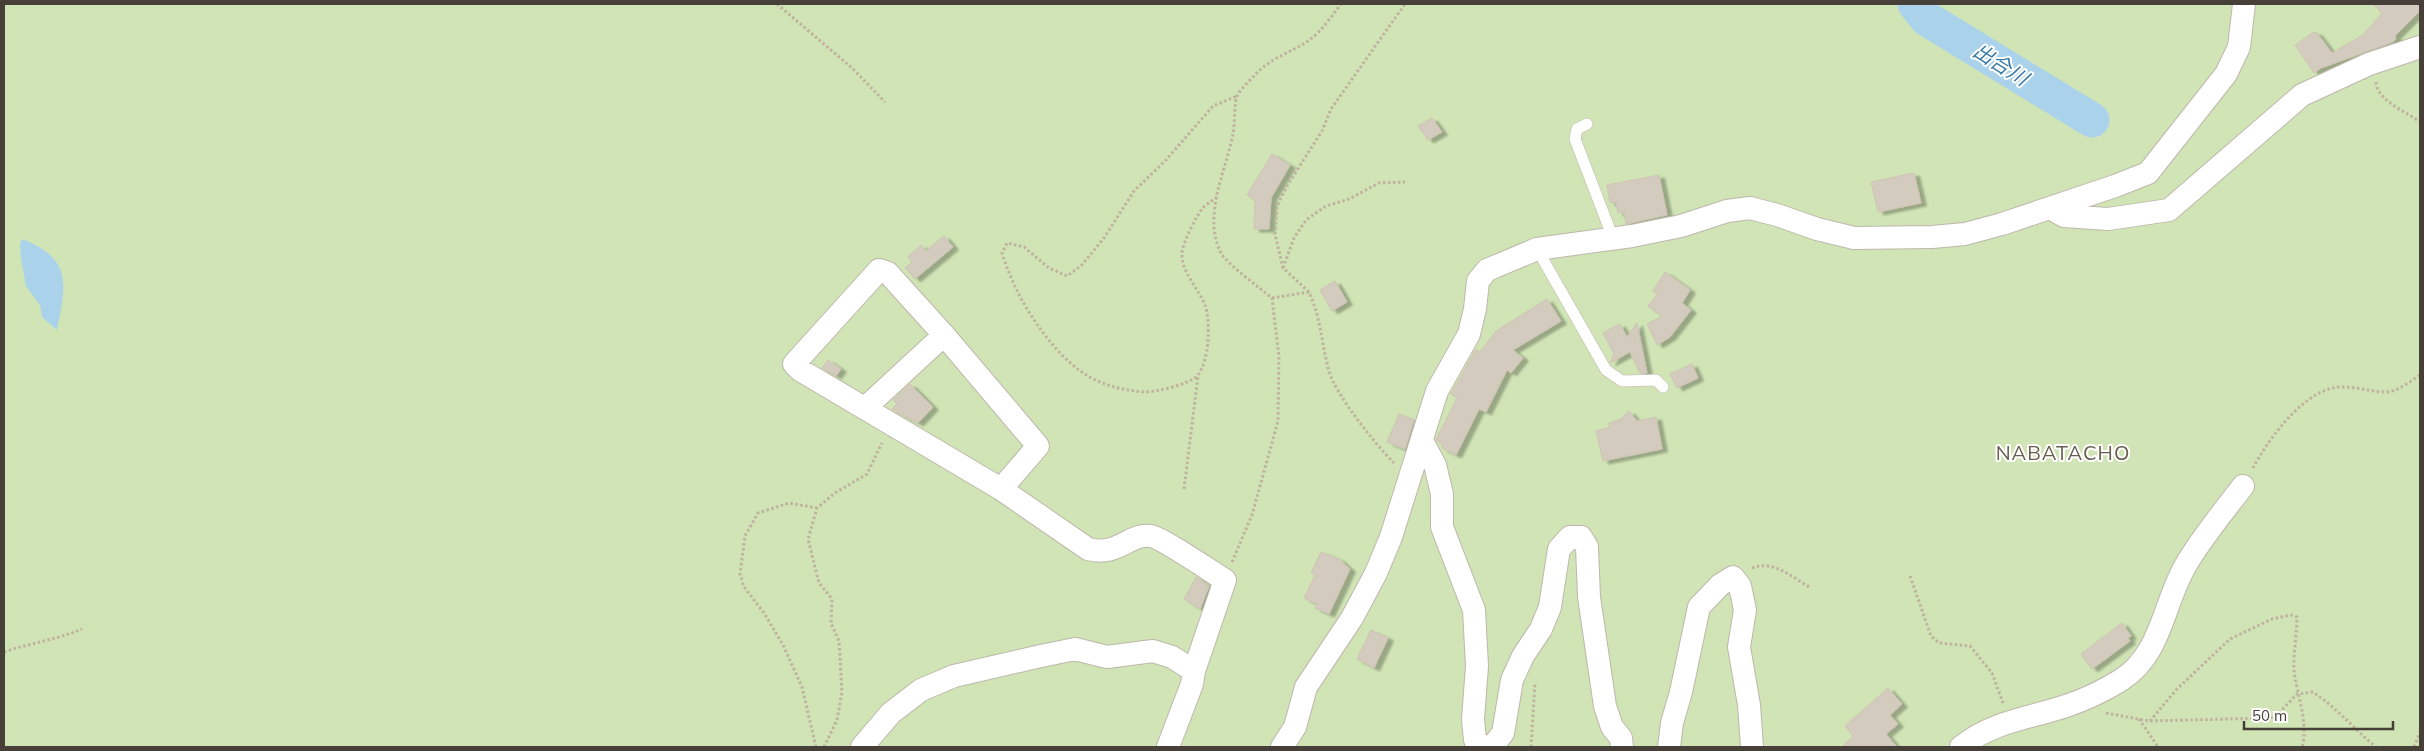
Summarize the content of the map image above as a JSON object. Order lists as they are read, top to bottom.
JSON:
{
  "districts": ["NABATACHO"],
  "water": ["出合川"],
  "scale_bar": "50 m"
}
